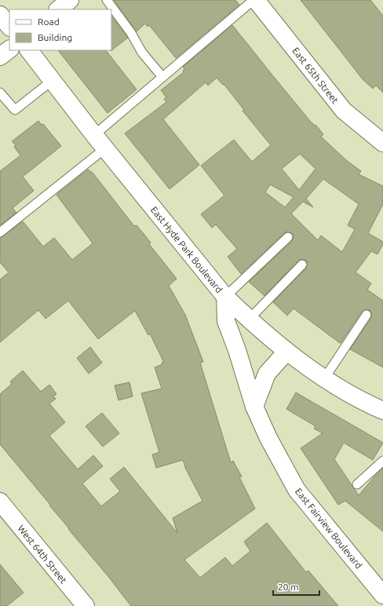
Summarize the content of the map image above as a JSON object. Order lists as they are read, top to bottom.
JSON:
{
  "streets": {
    "street": [
      "East 65th Street",
      "East Hyde Park Boulevard",
      "East Fairview Boulevard",
      "West 64th Street"
    ]
  },
  "crossings": [
    ["East Hyde Park Boulevard", "East Fairview Boulevard"]
  ],
  "legend": ["Road", "Building"],
  "scale_bar": "20 m"
}
